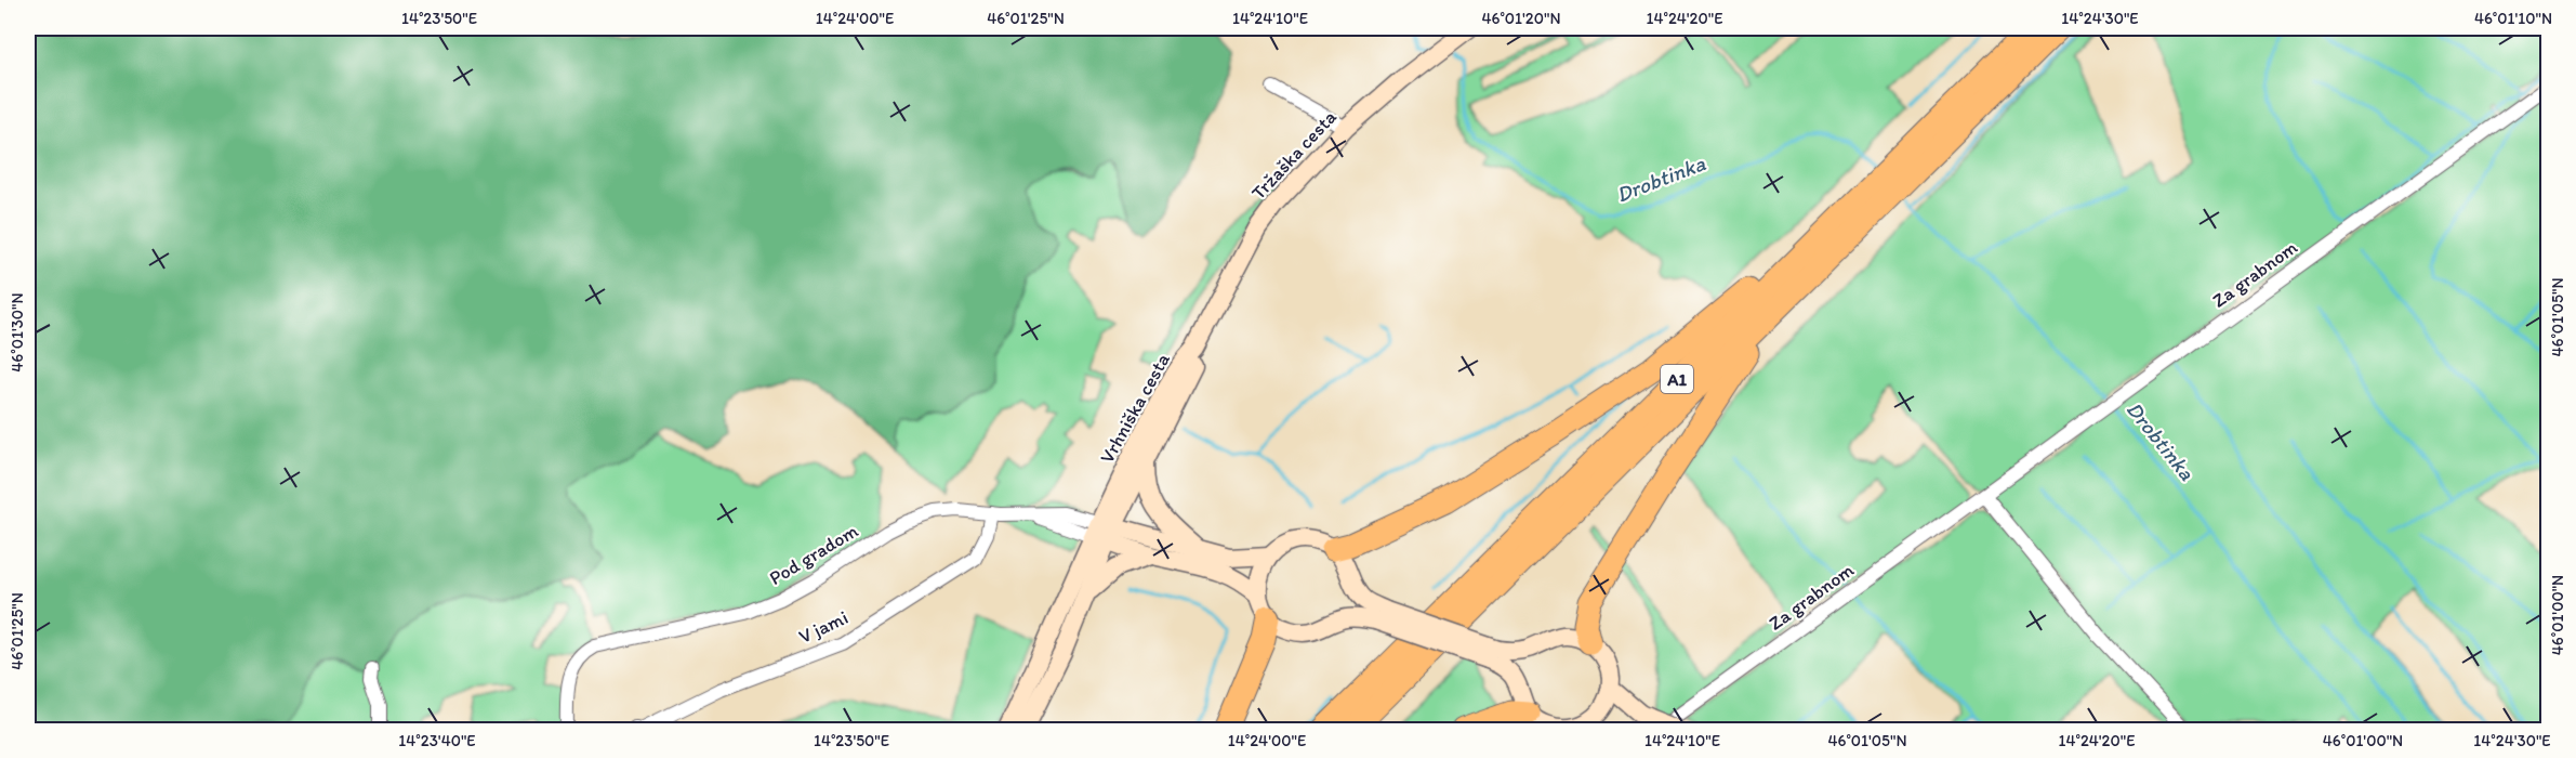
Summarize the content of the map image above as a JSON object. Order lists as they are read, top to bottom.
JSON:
{
  "streets": {
    "highway": ["A1"],
    "main road": ["Tržaška cesta", "Vrhniška cesta"],
    "street": ["Za grabnom", "Pod gradom", "V jami"]
  },
  "crossings": [
    ["Tržaška cesta", "Vrhniška cesta"],
    ["Vrhniška cesta", "Pod gradom"],
    ["Pod gradom", "V jami"]
  ],
  "water": ["Drobtinka"],
  "coordinates": [
    "14°23'50\"E",
    "14°24'00\"E",
    "46°01'25\"N",
    "14°24'10\"E",
    "46°01'20\"N",
    "14°24'20\"E",
    "14°24'30\"E",
    "46°01'10\"N",
    "46°01'05\"N",
    "46°01'30\"N",
    "46°01'00\"N",
    "14°23'40\"E"
  ]
}
